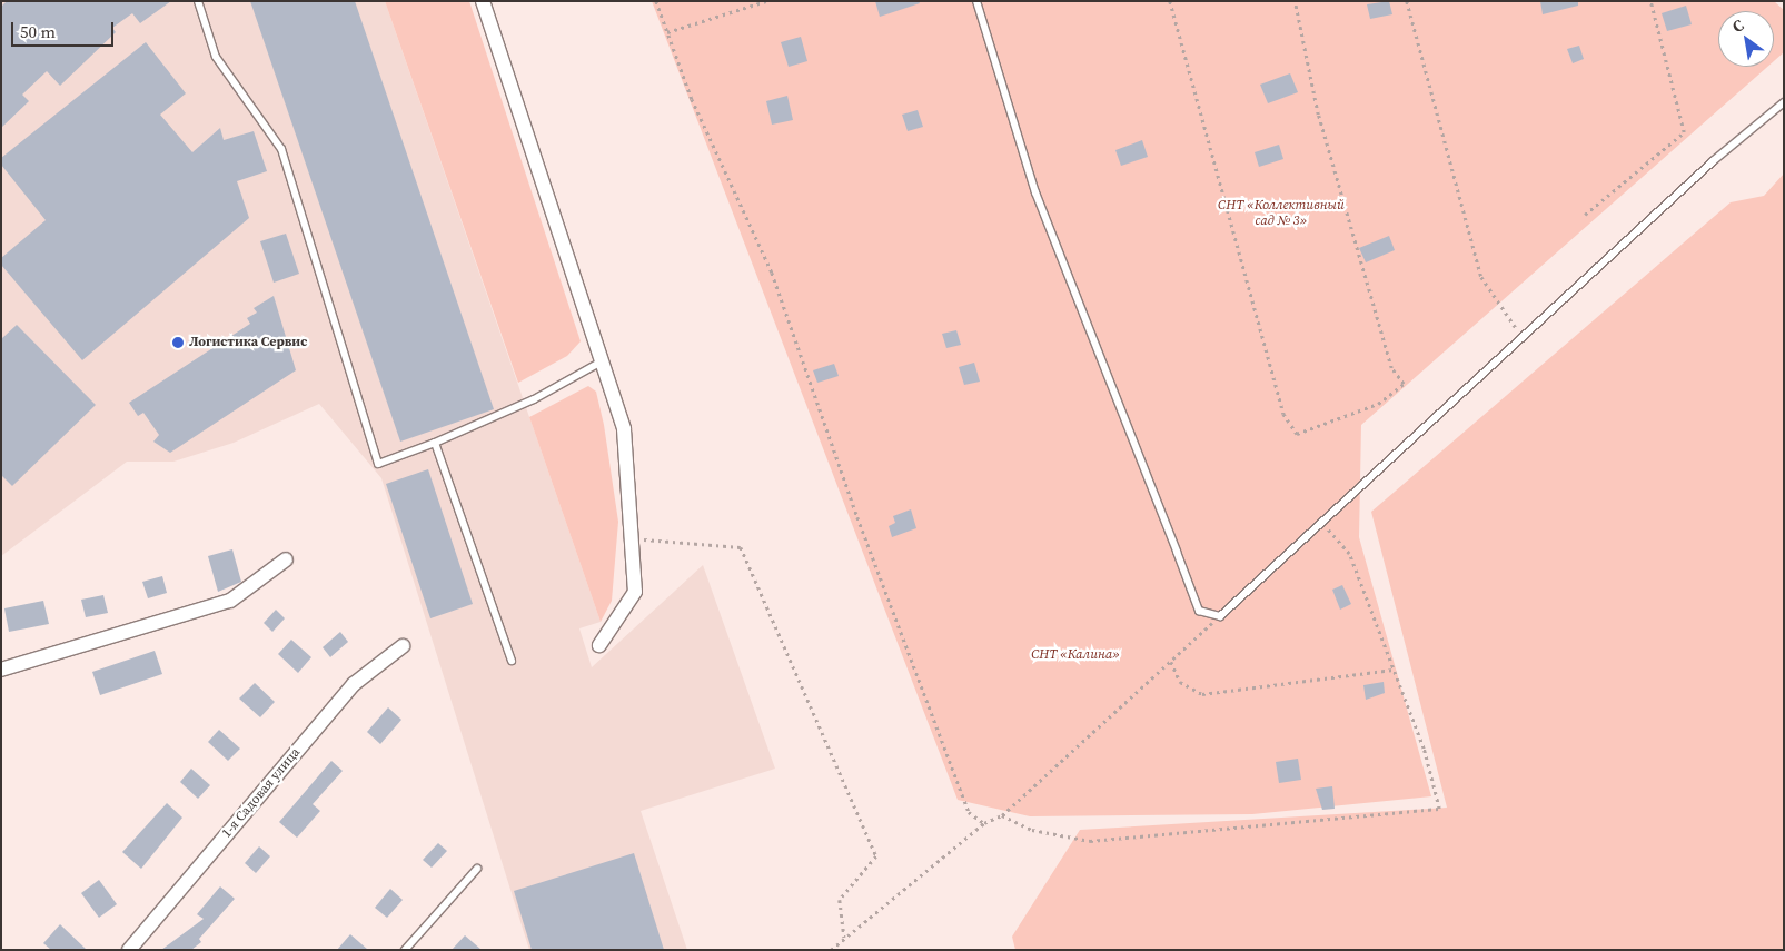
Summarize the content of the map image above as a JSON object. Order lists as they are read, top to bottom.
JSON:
{
  "streets": {
    "street": ["1-я Садовая улица"]
  },
  "parks": ["СНТ «Коллективный сад № 3»", "СНТ «Калина»"],
  "places": ["Логистика Сервис"],
  "scale_bar": "50 m",
  "north": "top left"
}
